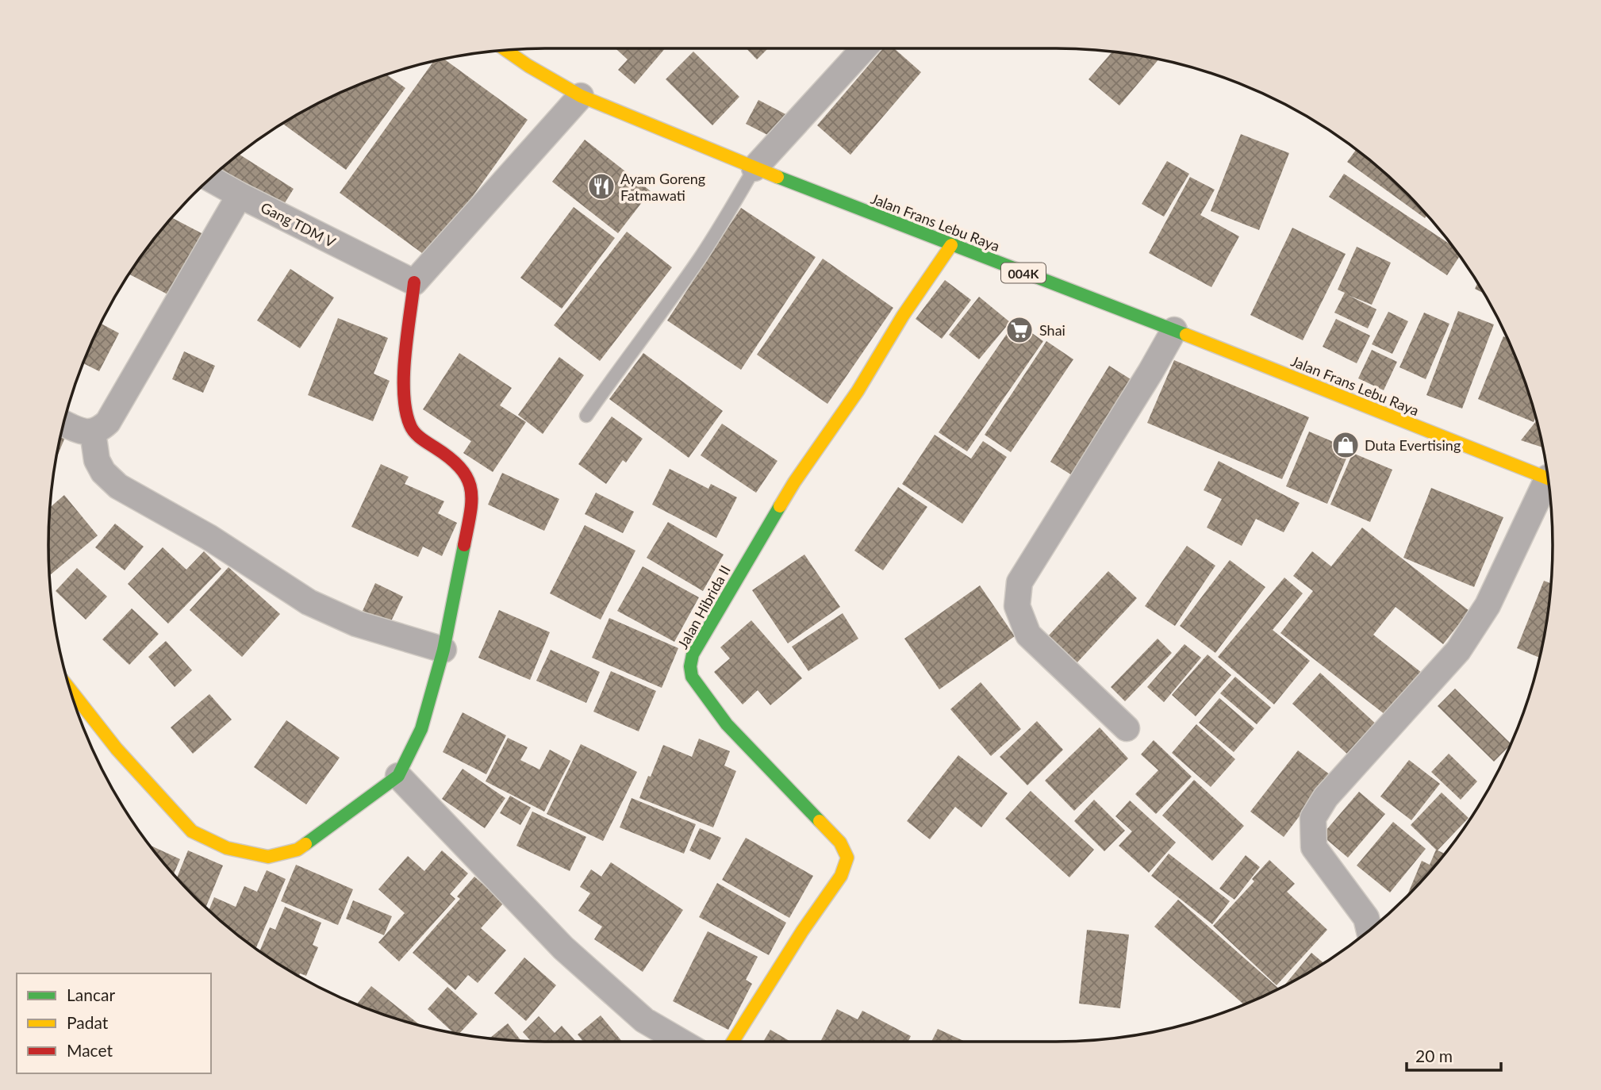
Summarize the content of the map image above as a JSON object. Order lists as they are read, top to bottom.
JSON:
{
  "streets": {
    "street": [
      "Jalan Frans Lebu Raya",
      "Gang TDM V",
      "004K",
      "Jalan Hibrida II"
    ]
  },
  "crossings": [
    ["Jalan Frans Lebu Raya", "Jalan Hibrida II"]
  ],
  "places": {
    "restaurant": ["Ayam Goreng Fatmawati"],
    "supermarket": ["Shai"],
    "shop": ["Duta Evertising"]
  },
  "legend": ["Lancar", "Padat", "Macet"],
  "scale_bar": "20 m"
}
